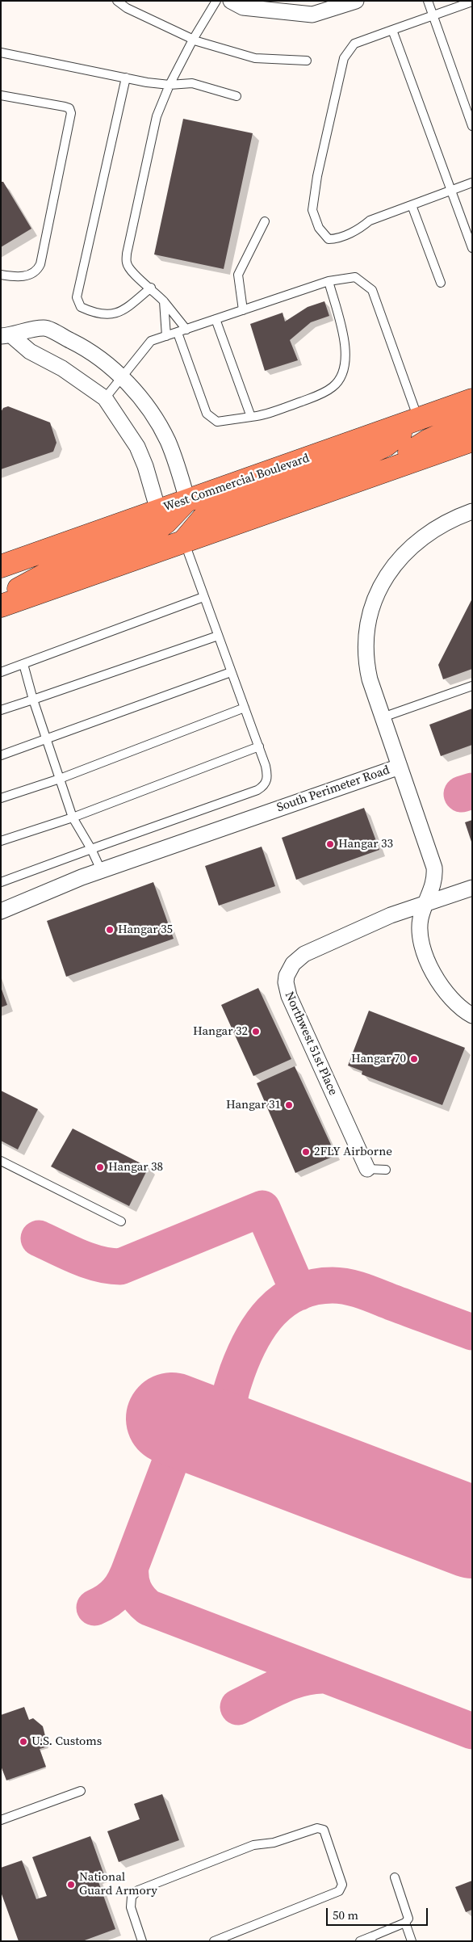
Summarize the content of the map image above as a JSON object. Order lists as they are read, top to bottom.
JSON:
{
  "streets": {
    "highway": ["West Commercial Boulevard"],
    "street": ["South Perimeter Road", "Northwest 51st Place"]
  },
  "places": [
    "Hangar 33",
    "Hangar 35",
    "Hangar 32",
    "Hangar 70",
    "Hangar 31",
    "2FLY Airborne",
    "Hangar 38",
    "U.S. Customs",
    "National Guard Armory"
  ],
  "scale_bar": "50 m"
}
